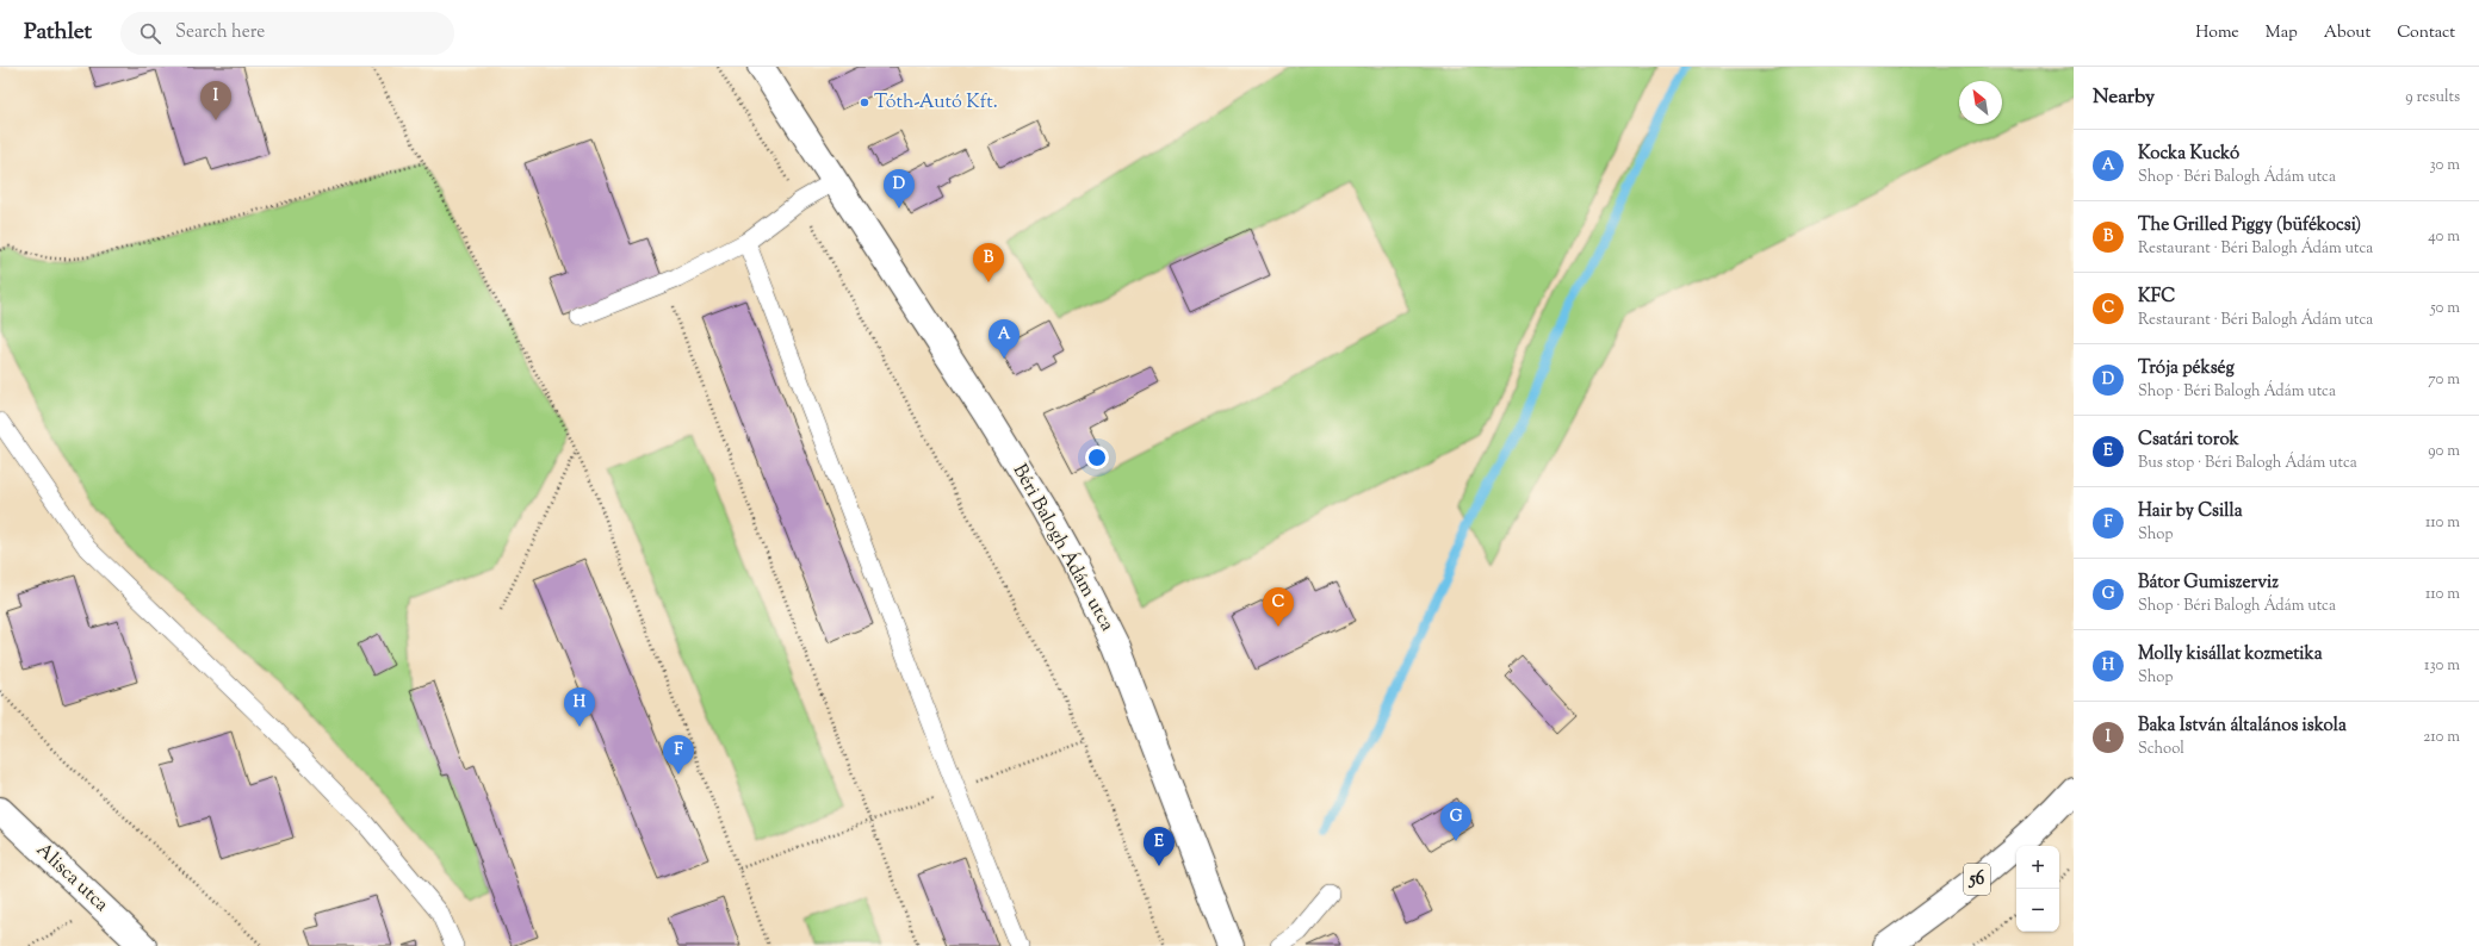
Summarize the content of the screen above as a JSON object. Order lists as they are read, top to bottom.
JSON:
{
  "streets": {
    "street": ["Béri Balogh Ádám utca", "Alisca utca", "56"]
  },
  "places": ["Tóth-Autó Kft."],
  "north": "top left",
  "page": {
    "header": "Pathlet",
    "search": "Search here",
    "nav": [
      "Home",
      "Map",
      "About",
      "Contact"
    ],
    "heading": ["Nearby", "9 results"],
    "pins": [
      "I",
      "D",
      "B",
      "A",
      "C",
      "H",
      "F",
      "G",
      "E"
    ],
    "list": [
      {
        "mark": "A",
        "name": "Kocka Kuckó",
        "note": "Shop · Béri Balogh Ádám utca",
        "value": "30 m"
      },
      {
        "mark": "B",
        "name": "The Grilled Piggy (büfékocsi)",
        "note": "Restaurant · Béri Balogh Ádám utca",
        "value": "40 m"
      },
      {
        "mark": "C",
        "name": "KFC",
        "note": "Restaurant · Béri Balogh Ádám utca",
        "value": "50 m"
      },
      {
        "mark": "D",
        "name": "Trója pékség",
        "note": "Shop · Béri Balogh Ádám utca",
        "value": "70 m"
      },
      {
        "mark": "E",
        "name": "Csatári torok",
        "note": "Bus stop · Béri Balogh Ádám utca",
        "value": "90 m"
      },
      {
        "mark": "F",
        "name": "Hair by Csilla",
        "note": "Shop",
        "value": "110 m"
      },
      {
        "mark": "G",
        "name": "Bátor Gumiszerviz",
        "note": "Shop · Béri Balogh Ádám utca",
        "value": "110 m"
      },
      {
        "mark": "H",
        "name": "Molly kisállat kozmetika",
        "note": "Shop",
        "value": "130 m"
      },
      {
        "mark": "I",
        "name": "Baka István általános iskola",
        "note": "School",
        "value": "210 m"
      }
    ],
    "map_buttons": ["+", "−"]
  }
}
